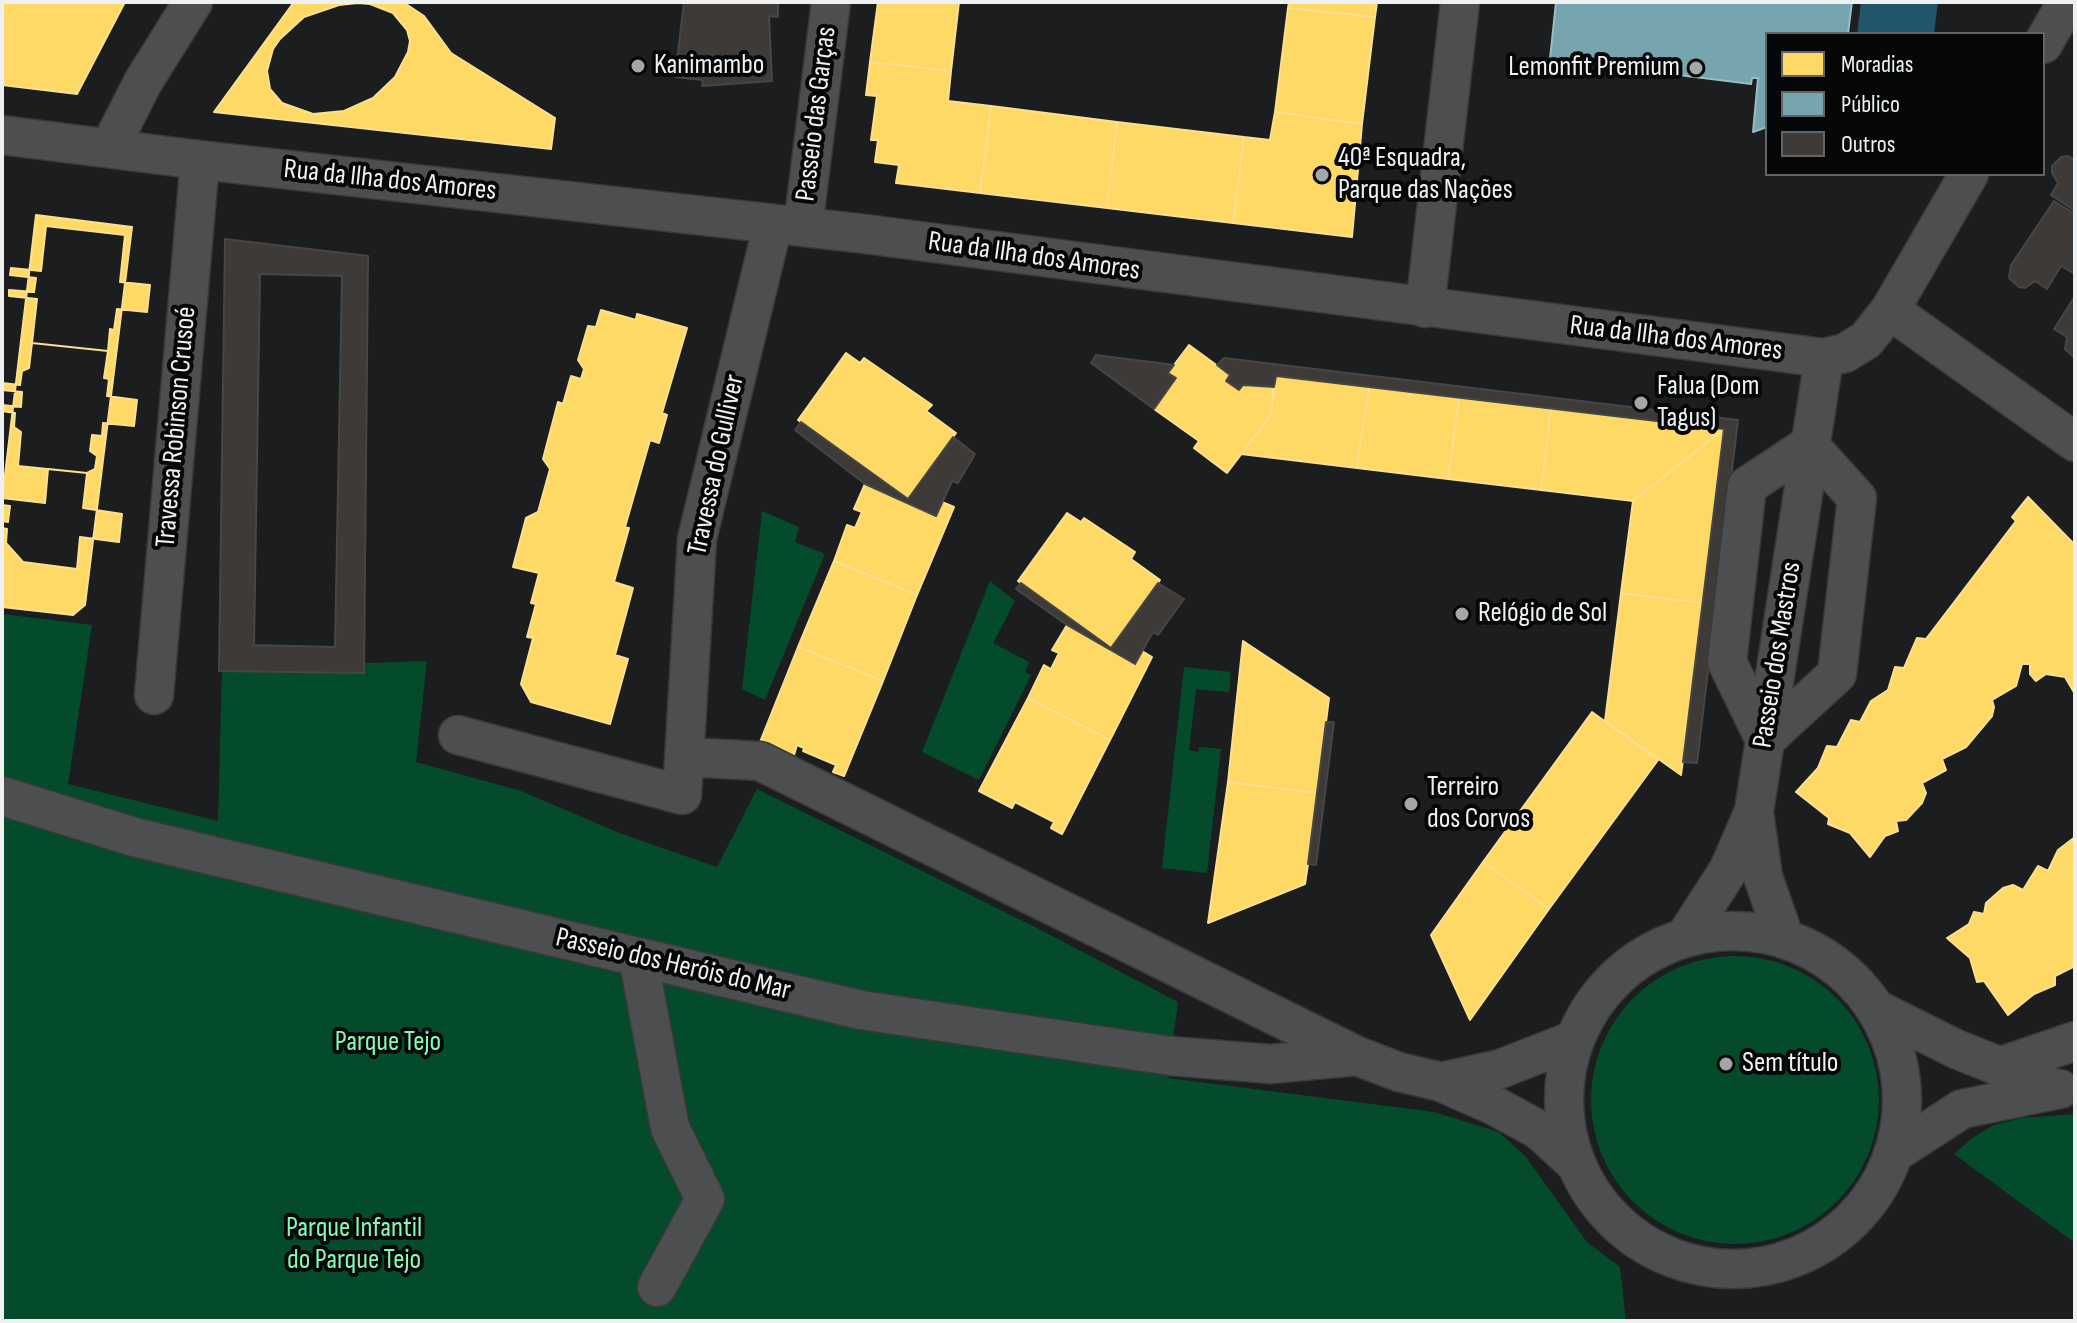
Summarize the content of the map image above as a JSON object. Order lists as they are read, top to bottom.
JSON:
{
  "streets": {
    "street": [
      "Passeio das Garças",
      "Rua da Ilha dos Amores",
      "Travessa Robinson Crusoé",
      "Travessa do Gulliver",
      "Passeio dos Mastros",
      "Passeio dos Heróis do Mar"
    ]
  },
  "crossings": [
    ["Passeio das Garças", "Rua da Ilha dos Amores"],
    ["Passeio das Garças", "Travessa do Gulliver"],
    ["Rua da Ilha dos Amores", "Travessa Robinson Crusoé"],
    ["Rua da Ilha dos Amores", "Travessa do Gulliver"],
    ["Rua da Ilha dos Amores", "Passeio dos Mastros"],
    ["Travessa do Gulliver", "Passeio dos Heróis do Mar"]
  ],
  "parks": ["Parque Tejo", "Parque Infantil do Parque Tejo"],
  "places": [
    "Kanimambo",
    "Lemonfit Premium",
    "40ª Esquadra, Parque das Nações",
    "Falua (Dom Tagus)",
    "Relógio de Sol",
    "Terreiro dos Corvos",
    "Sem título"
  ],
  "legend": ["Moradias", "Público", "Outros"]
}
